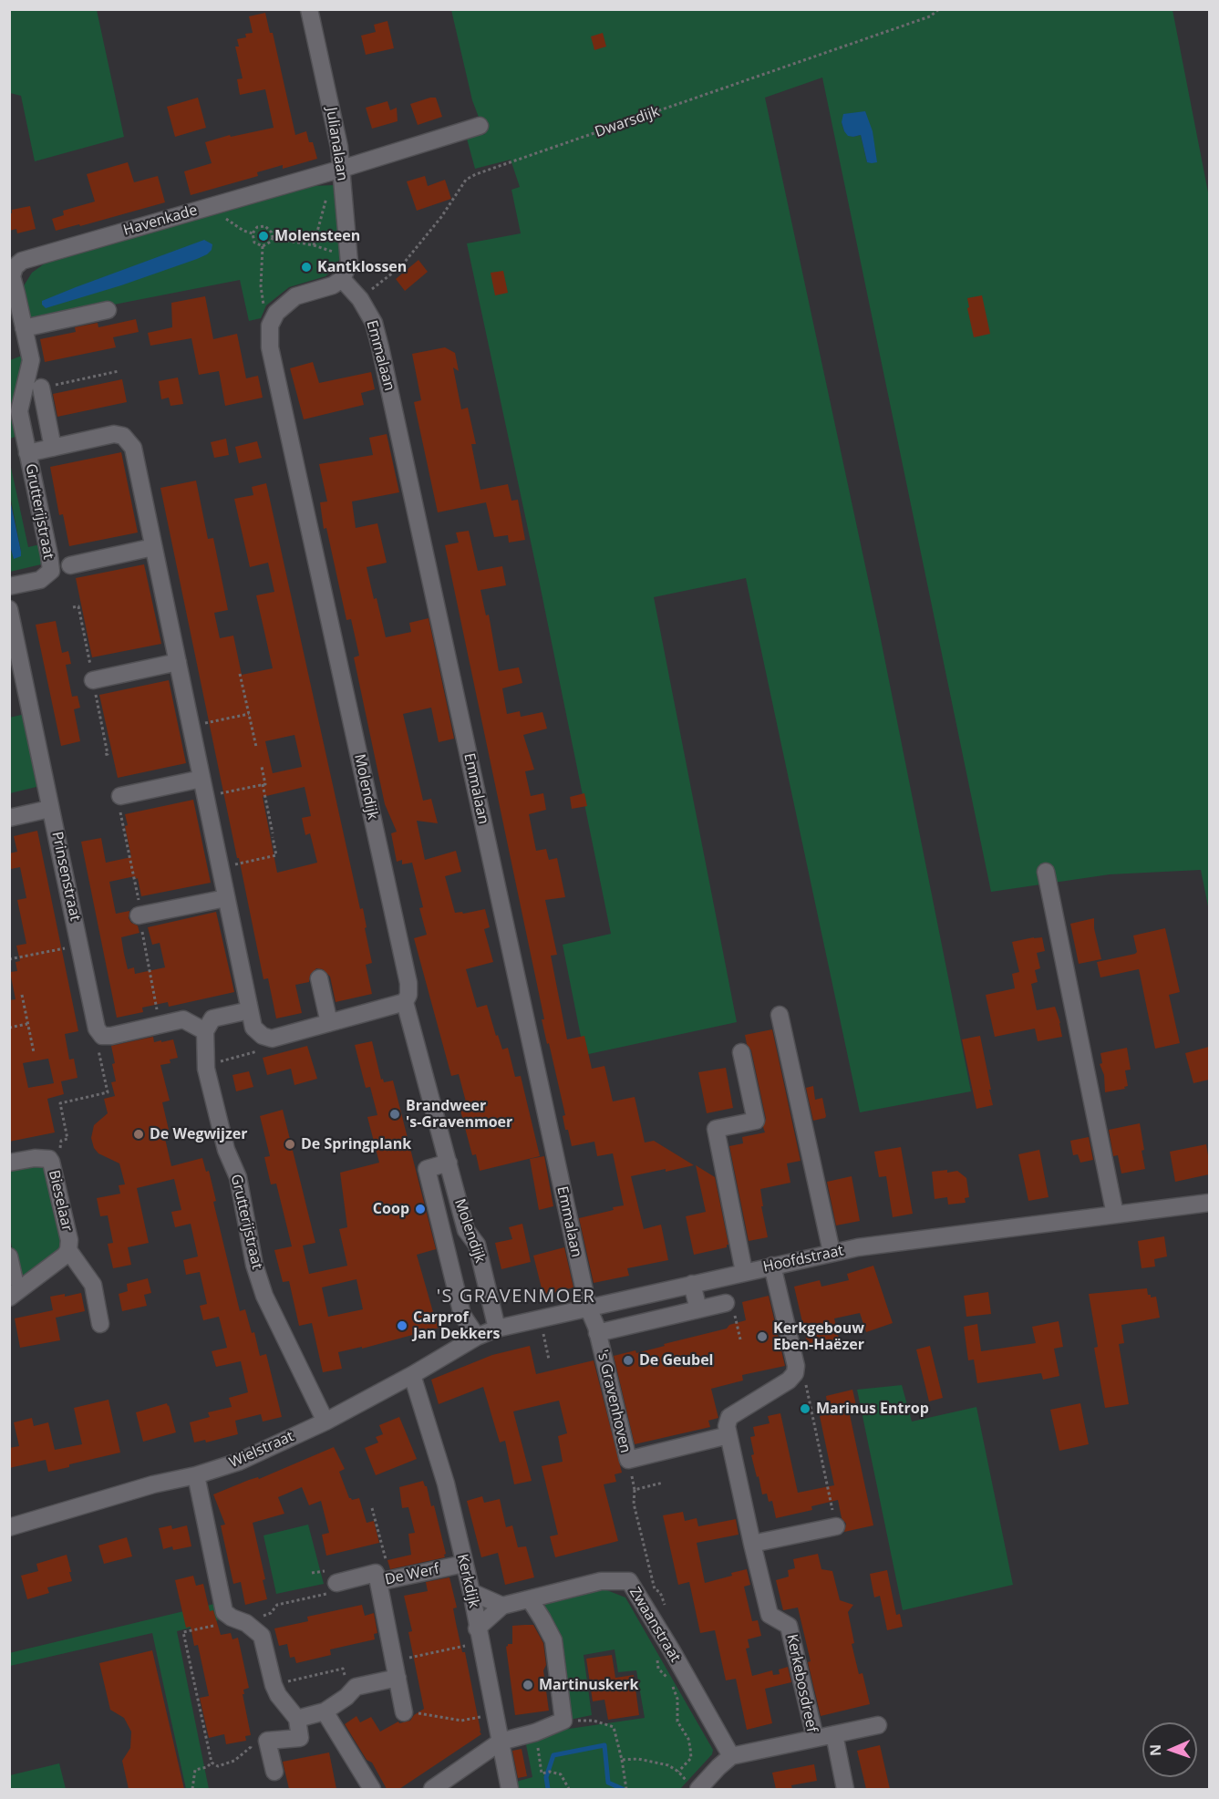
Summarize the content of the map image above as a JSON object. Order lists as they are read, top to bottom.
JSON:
{
  "streets": {
    "street": [
      "Julianalaan",
      "Havenkade",
      "Emmalaan",
      "Grutterijstraat",
      "Molendijk",
      "Prinsenstraat",
      "Bieselaar",
      "Hoofdstraat",
      "'s Gravenhoven",
      "Wielstraat",
      "De Werf",
      "Kerkdijk",
      "Zwaanstraat",
      "Kerkebosdreef"
    ],
    "path": ["Dwarsdijk"]
  },
  "crossings": [
    ["Dwarsdijk", "Emmalaan"],
    ["Julianalaan", "Havenkade"],
    ["Julianalaan", "Emmalaan"],
    ["Havenkade", "Grutterijstraat"],
    ["Emmalaan", "Hoofdstraat"],
    ["Emmalaan", "'s Gravenhoven"],
    ["Grutterijstraat", "Wielstraat"],
    ["Molendijk", "Hoofdstraat"],
    ["Molendijk", "Wielstraat"],
    ["Hoofdstraat", "'s Gravenhoven"],
    ["Hoofdstraat", "Wielstraat"],
    ["'s Gravenhoven", "Kerkebosdreef"],
    ["Wielstraat", "Kerkdijk"],
    ["De Werf", "Kerkdijk"],
    ["Kerkdijk", "Zwaanstraat"],
    ["Zwaanstraat", "Kerkebosdreef"]
  ],
  "districts": ["'S GRAVENMOER"],
  "places": [
    "Molensteen",
    "Kantklossen",
    "Brandweer 's-Gravenmoer",
    "De Wegwijzer",
    "De Springplank",
    "Coop",
    "Carprof Jan Dekkers",
    "Kerkgebouw Eben-Haëzer",
    "De Geubel",
    "Marinus Entrop",
    "Martinuskerk"
  ],
  "north": "left"
}
